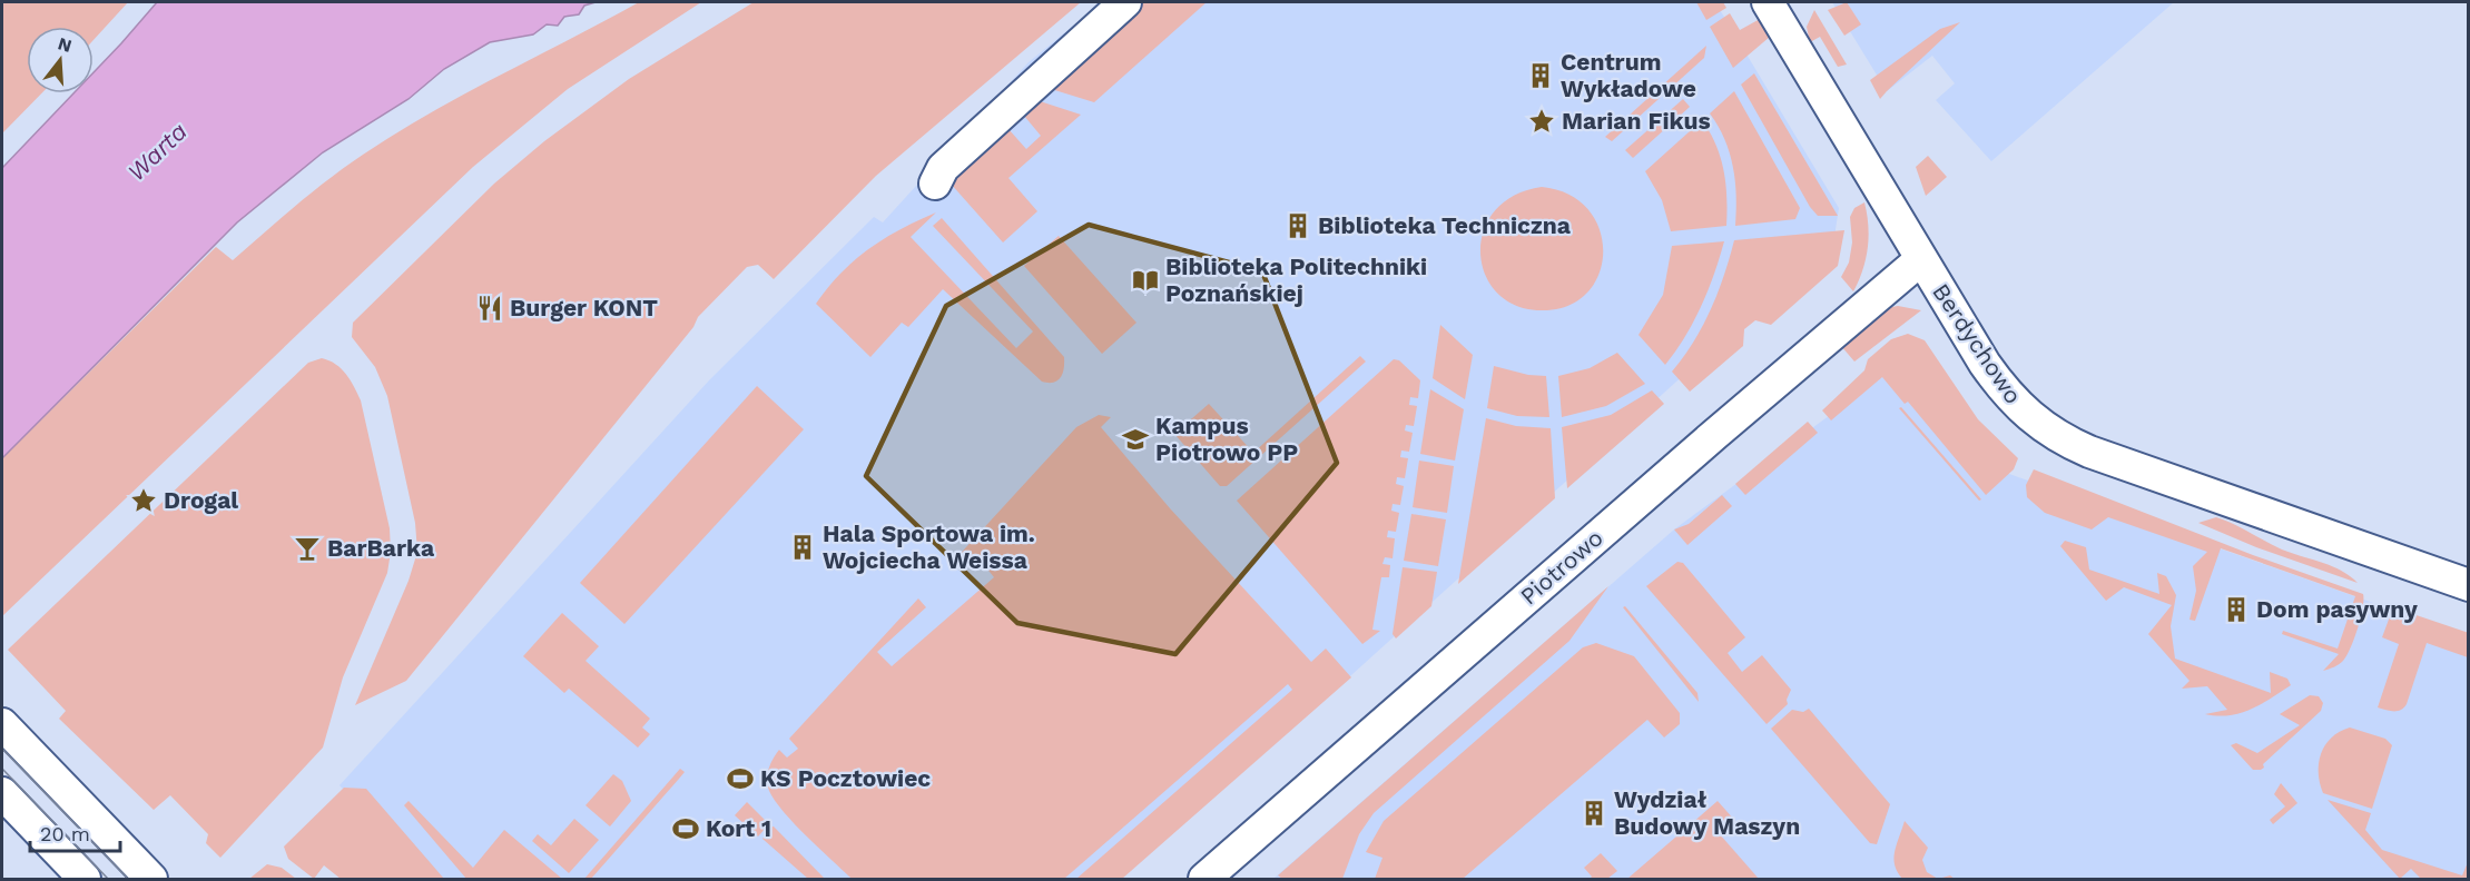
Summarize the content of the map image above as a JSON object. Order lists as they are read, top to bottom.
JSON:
{
  "streets": {
    "street": ["Berdychowo", "Piotrowo"]
  },
  "crossings": [
    ["Berdychowo", "Piotrowo"]
  ],
  "water": ["Warta"],
  "places": {
    "building": [
      "Centrum Wykładowe",
      "Biblioteka Techniczna",
      "Hala Sportowa im. Wojciecha Weissa",
      "Dom pasywny",
      "Wydział Budowy Maszyn"
    ],
    "place": ["Marian Fikus", "Drogal"],
    "library": ["Biblioteka Politechniki Poznańskiej"],
    "restaurant": ["Burger KONT"],
    "school or university": ["Kampus Piotrowo PP"],
    "bar": ["BarBarka"],
    "sports": ["KS Pocztowiec", "Kort 1"]
  },
  "scale_bar": "20 m",
  "north": "top"
}
